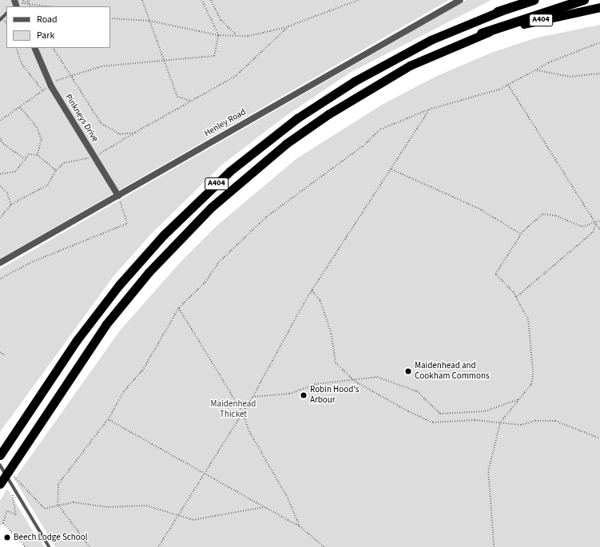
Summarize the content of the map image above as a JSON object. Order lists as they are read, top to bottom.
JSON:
{
  "streets": {
    "highway": ["A404"],
    "street": ["Pinkneys Drive", "Henley Road"]
  },
  "crossings": [
    ["Pinkneys Drive", "Henley Road"]
  ],
  "parks": ["Maidenhead Thicket"],
  "places": ["Maidenhead and Cookham Commons", "Robin Hood's Arbour", "Beech Lodge School"],
  "legend": ["Road", "Park"]
}
